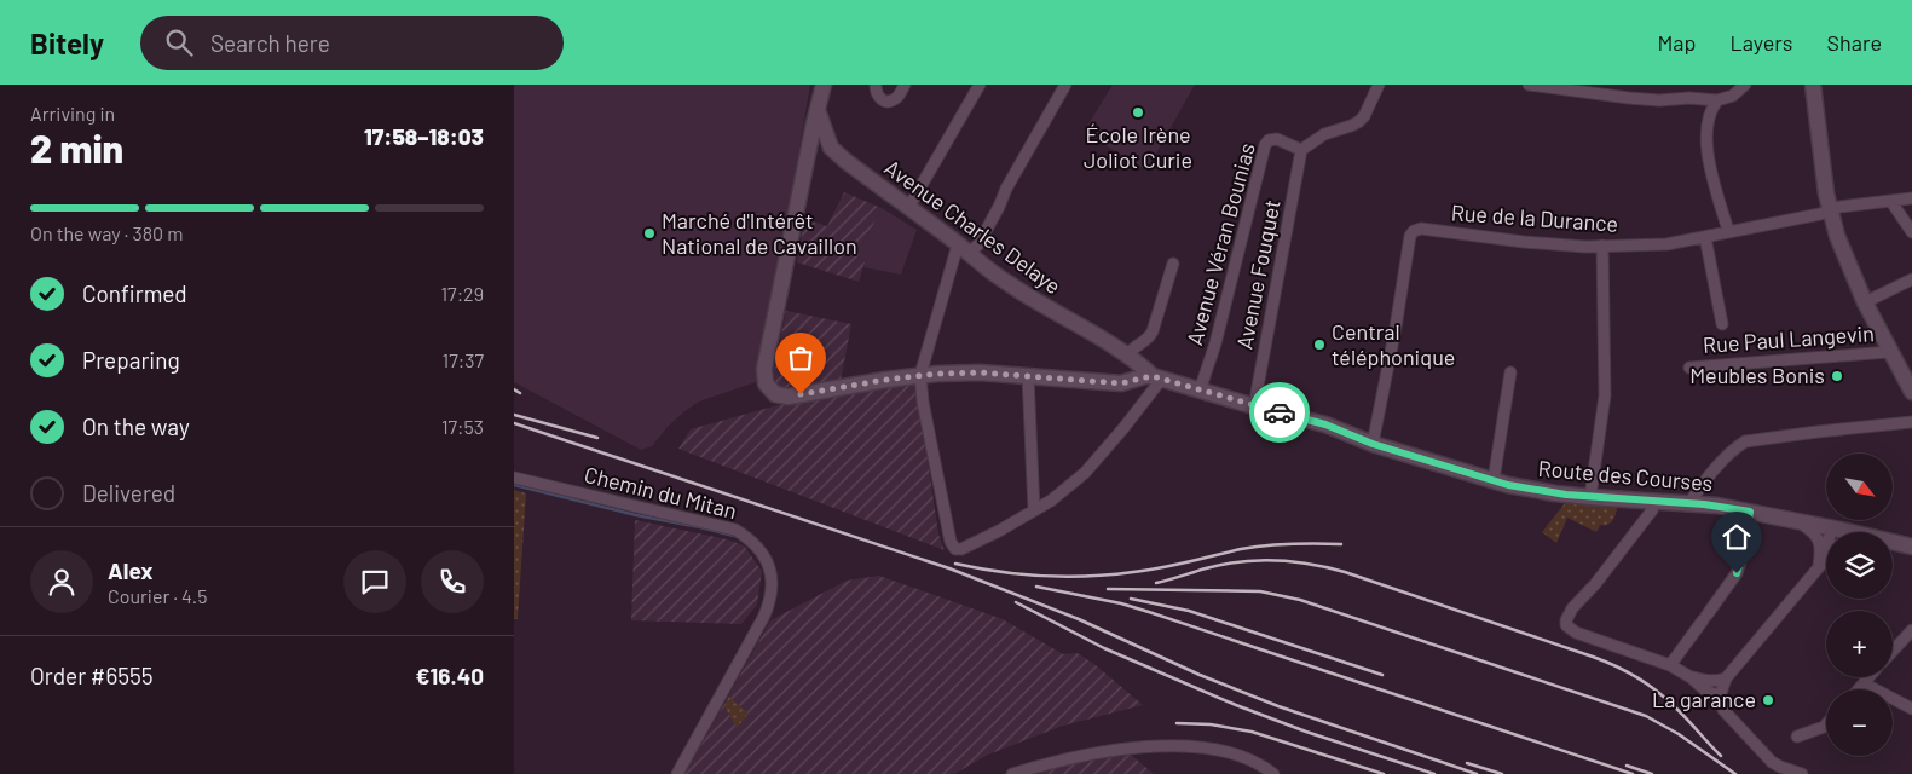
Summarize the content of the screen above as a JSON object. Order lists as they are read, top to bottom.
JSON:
{
  "streets": {
    "street": [
      "Rue de la Durance",
      "Avenue Charles Delaye",
      "Avenue Véran Bounias",
      "Avenue Fouquet",
      "Rue Paul Langevin",
      "Route des Courses",
      "Chemin du Mitan"
    ]
  },
  "crossings": [
    ["Rue de la Durance", "Route des Courses"],
    ["Avenue Charles Delaye", "Route des Courses"],
    ["Avenue Véran Bounias", "Avenue Fouquet"],
    ["Avenue Véran Bounias", "Route des Courses"],
    ["Avenue Fouquet", "Route des Courses"]
  ],
  "places": [
    "École Irène Joliot Curie",
    "Marché d'Intérêt National de Cavaillon",
    "Central téléphonique",
    "Meubles Bonis",
    "La garance"
  ],
  "north": "bottom right",
  "page": {
    "header": "Bitely",
    "search": "Search here",
    "nav": ["Map", "Layers", "Share"],
    "heading": ["2 min", "Arriving in", "17:58–18:03"],
    "panel": [
      "Alex",
      "Courier · 4.5",
      "Order #6555",
      "€16.40"
    ],
    "bar": "On the way · 380 m",
    "list": [
      ["Confirmed", "17:29"],
      ["Preparing", "17:37"],
      ["On the way", "17:53"],
      "Delivered"
    ],
    "map_buttons": ["+", "−"]
  }
}
